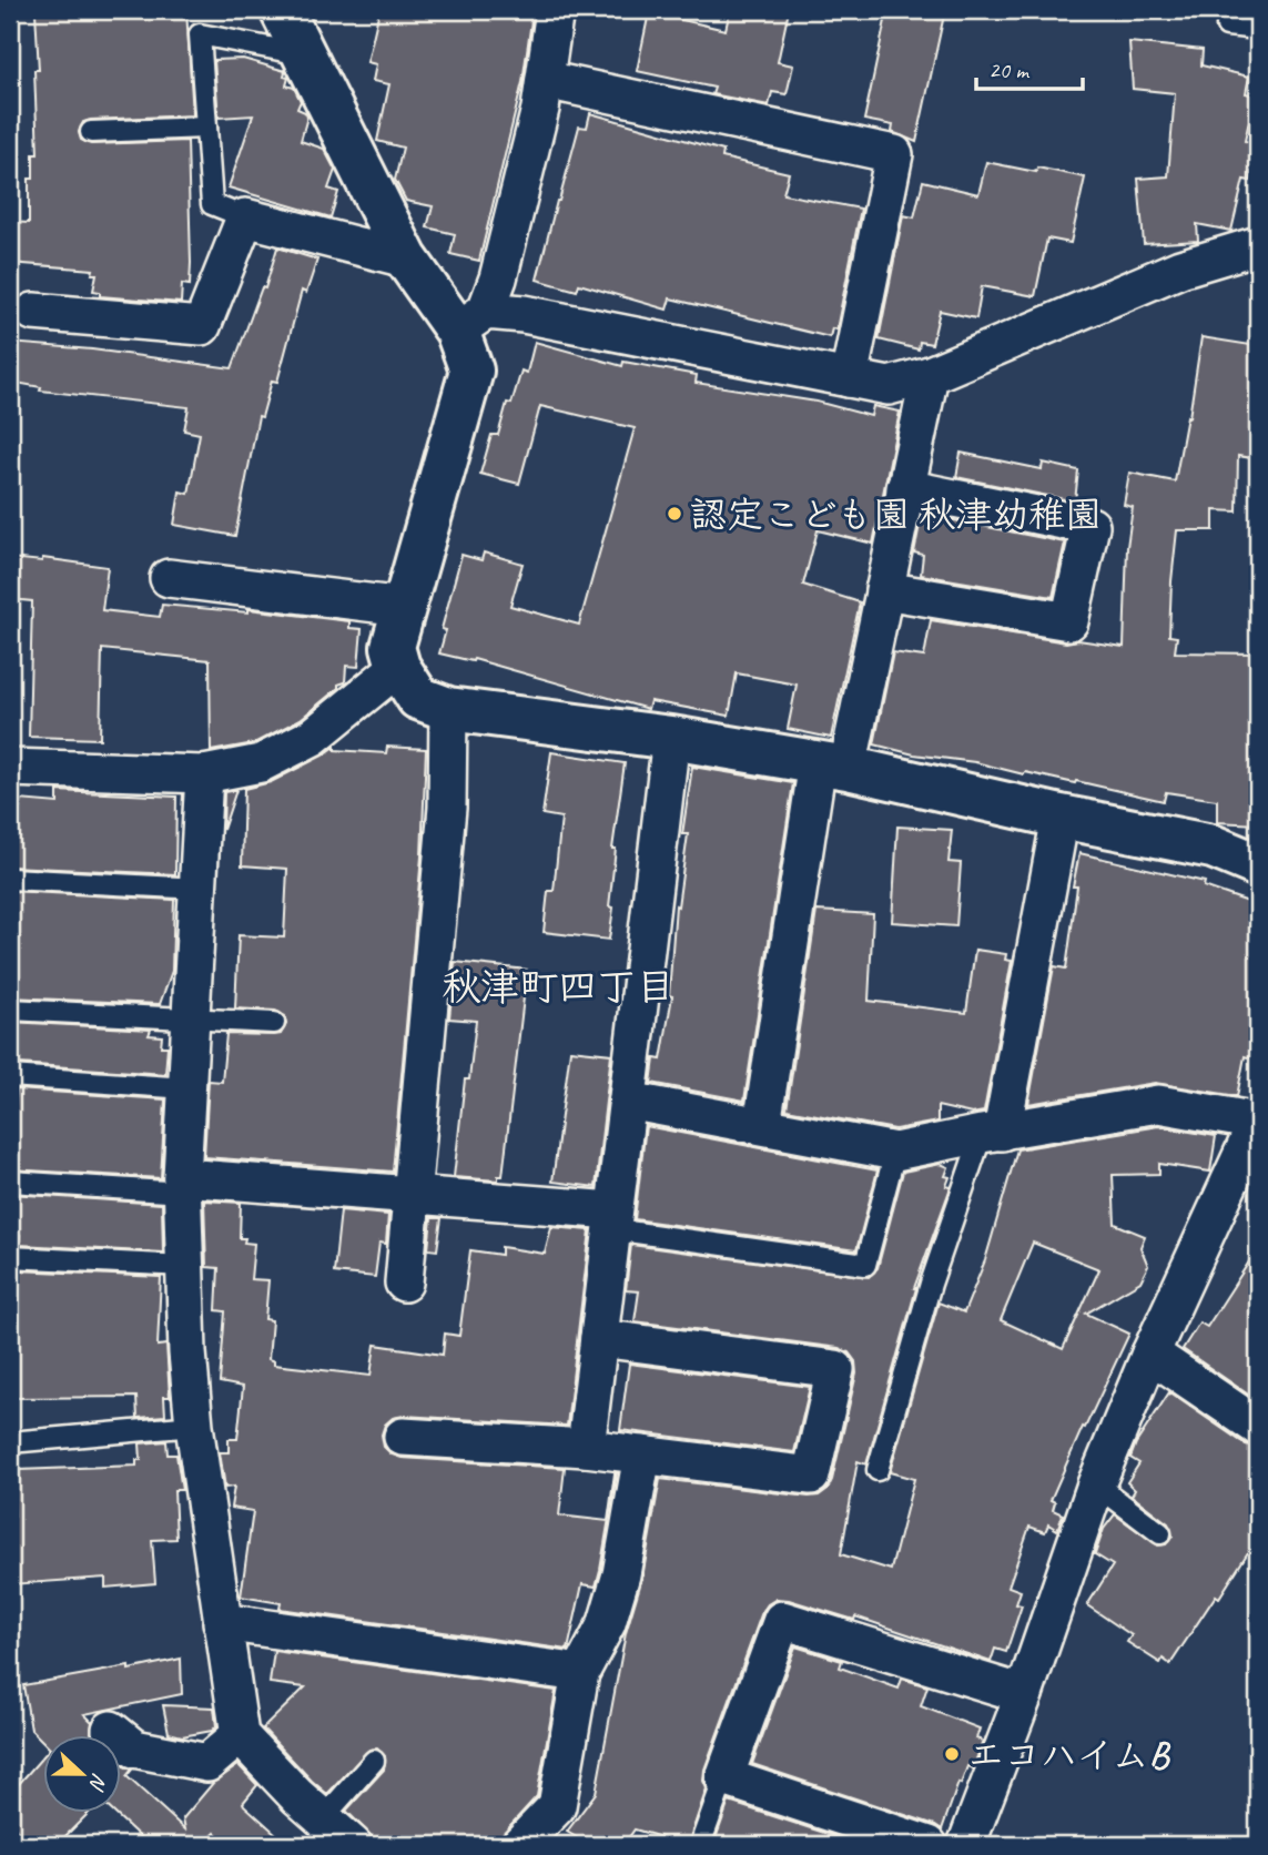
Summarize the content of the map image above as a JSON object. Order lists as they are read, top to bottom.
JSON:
{
  "districts": ["秋津町四丁目"],
  "places": ["認定こども園 秋津幼稚園", "エコハイムB"],
  "scale_bar": "20 m",
  "north": "right"
}
